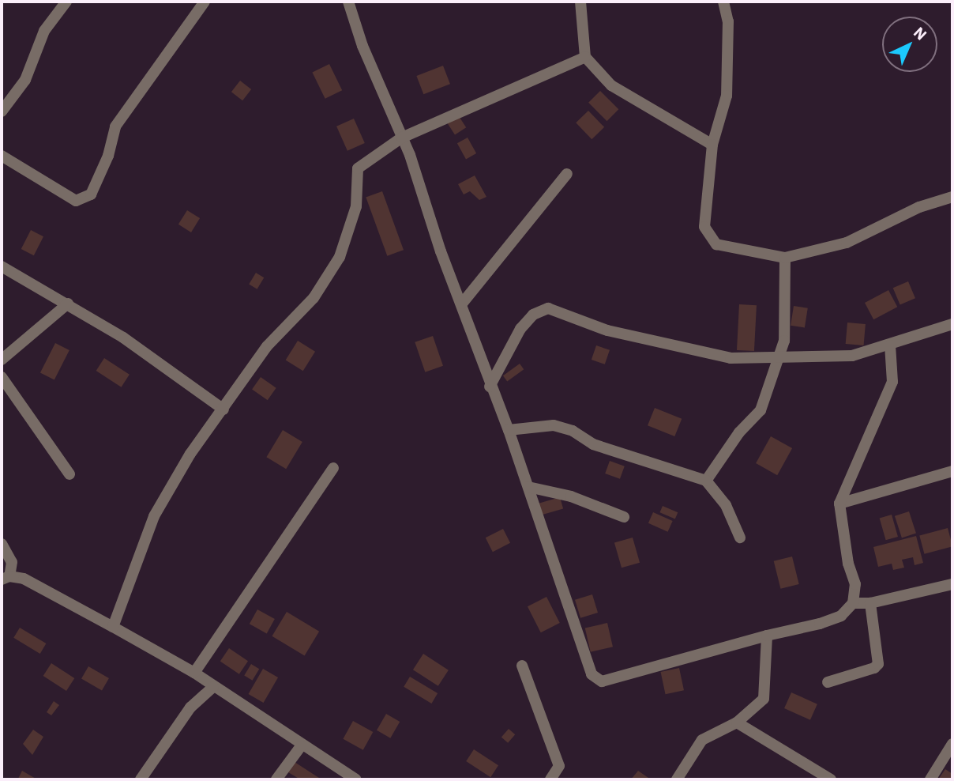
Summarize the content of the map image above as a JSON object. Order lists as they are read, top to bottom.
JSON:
{
  "north": "top right"
}
